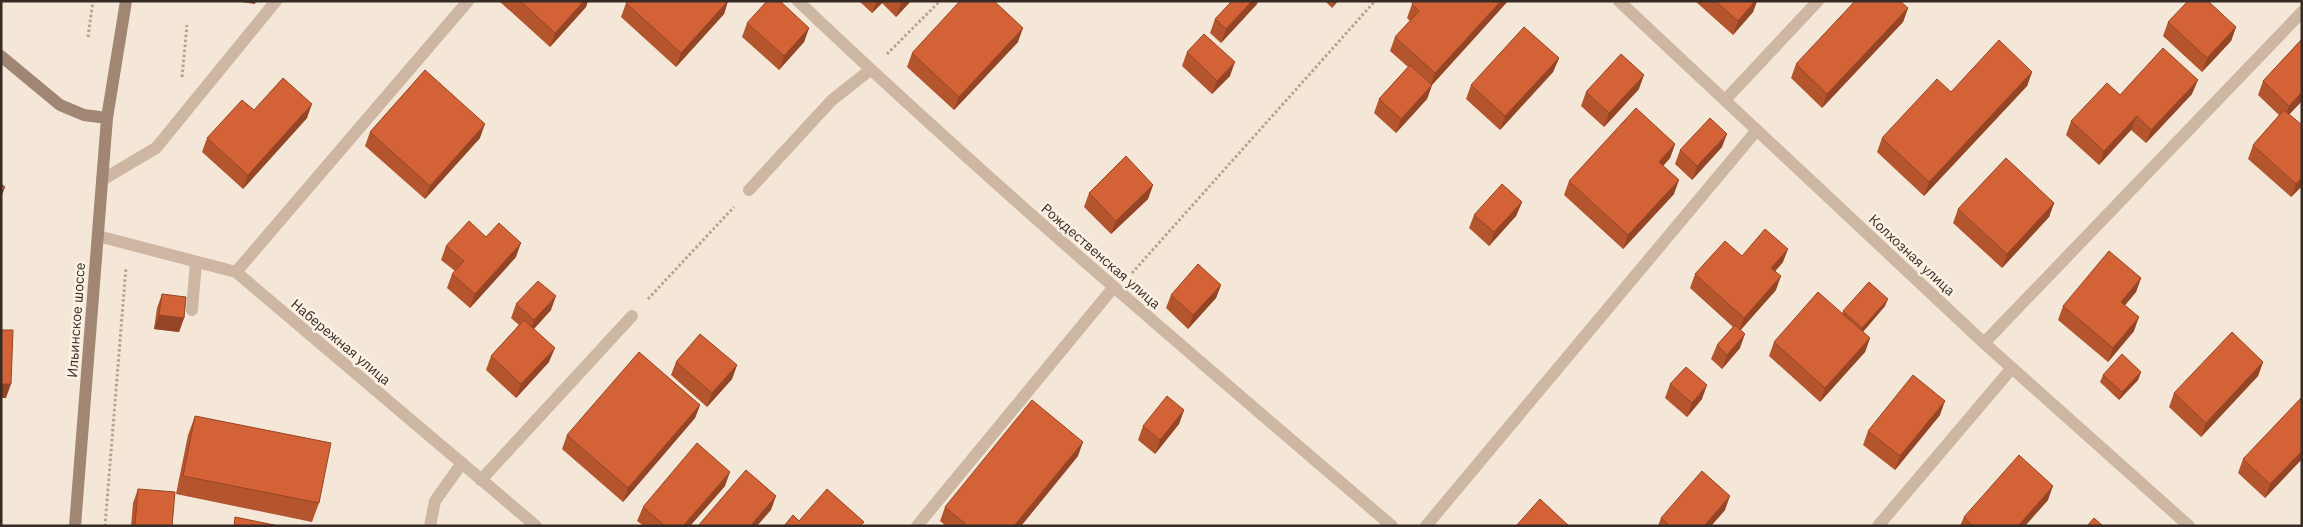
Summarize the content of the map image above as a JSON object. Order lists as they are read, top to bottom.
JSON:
{
  "streets": {
    "main road": ["Ильинское шоссе"],
    "street": ["Колхозная улица", "Рождественская улица", "Набережная улица"]
  },
  "crossings": [
    ["Ильинское шоссе", "Набережная улица"]
  ]
}
